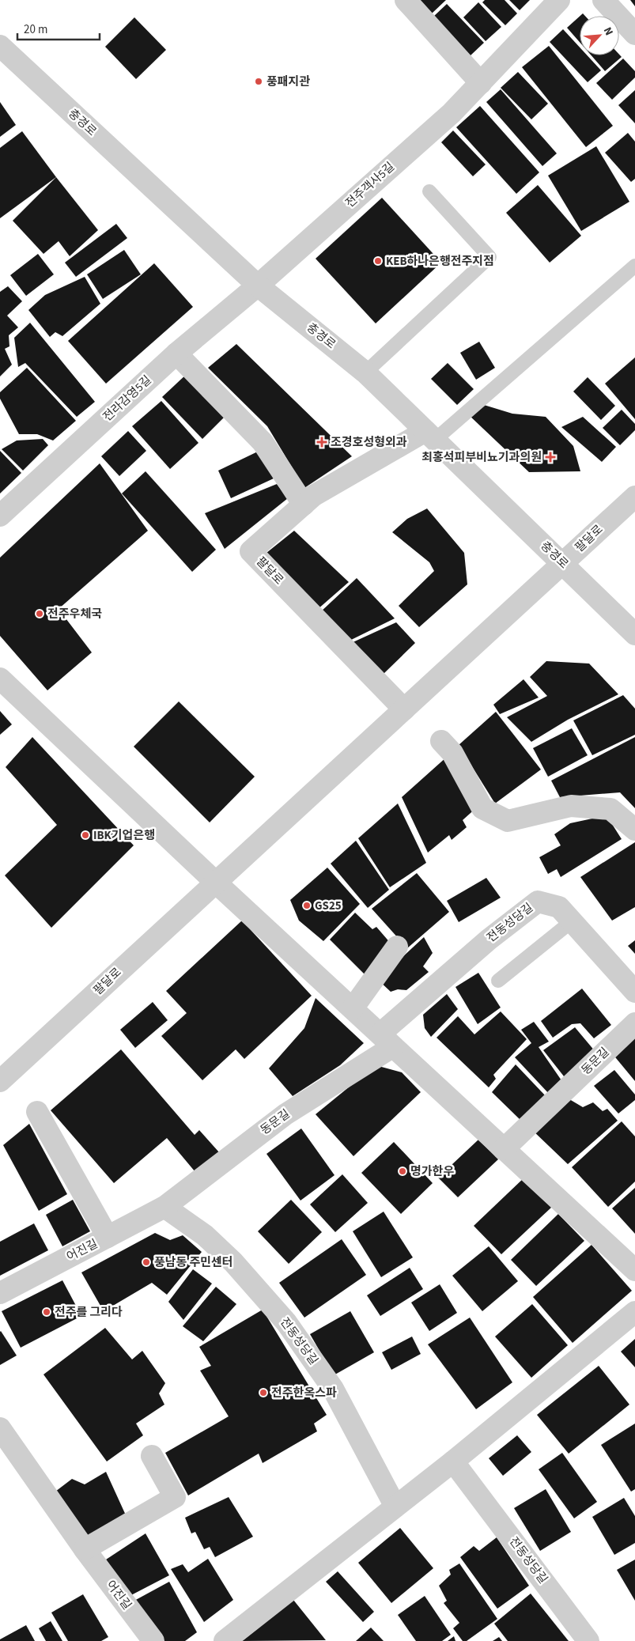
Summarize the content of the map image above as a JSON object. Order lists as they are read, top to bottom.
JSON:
{
  "streets": {
    "street": [
      "충경로",
      "전주객사5길",
      "전라감영5길",
      "팔달로",
      "전동성당길",
      "동문길",
      "어진길"
    ]
  },
  "crossings": [
    ["충경로", "전주객사5길"],
    ["충경로", "전라감영5길"],
    ["충경로", "팔달로"],
    ["전주객사5길", "전라감영5길"],
    ["전동성당길", "동문길"],
    ["전동성당길", "어진길"],
    ["동문길", "어진길"]
  ],
  "places": {
    "other": [
      "풍패지관",
      "KEB하나은행전주지점",
      "전주우체국",
      "IBK기업은행",
      "GS25",
      "명가한우",
      "풍남동 주민센터",
      "전주를 그리다",
      "전주한옥스파"
    ],
    "health": ["조경호성형외과", "최홍석피부비뇨기과의원"]
  },
  "scale_bar": "20 m",
  "north": "top right"
}
